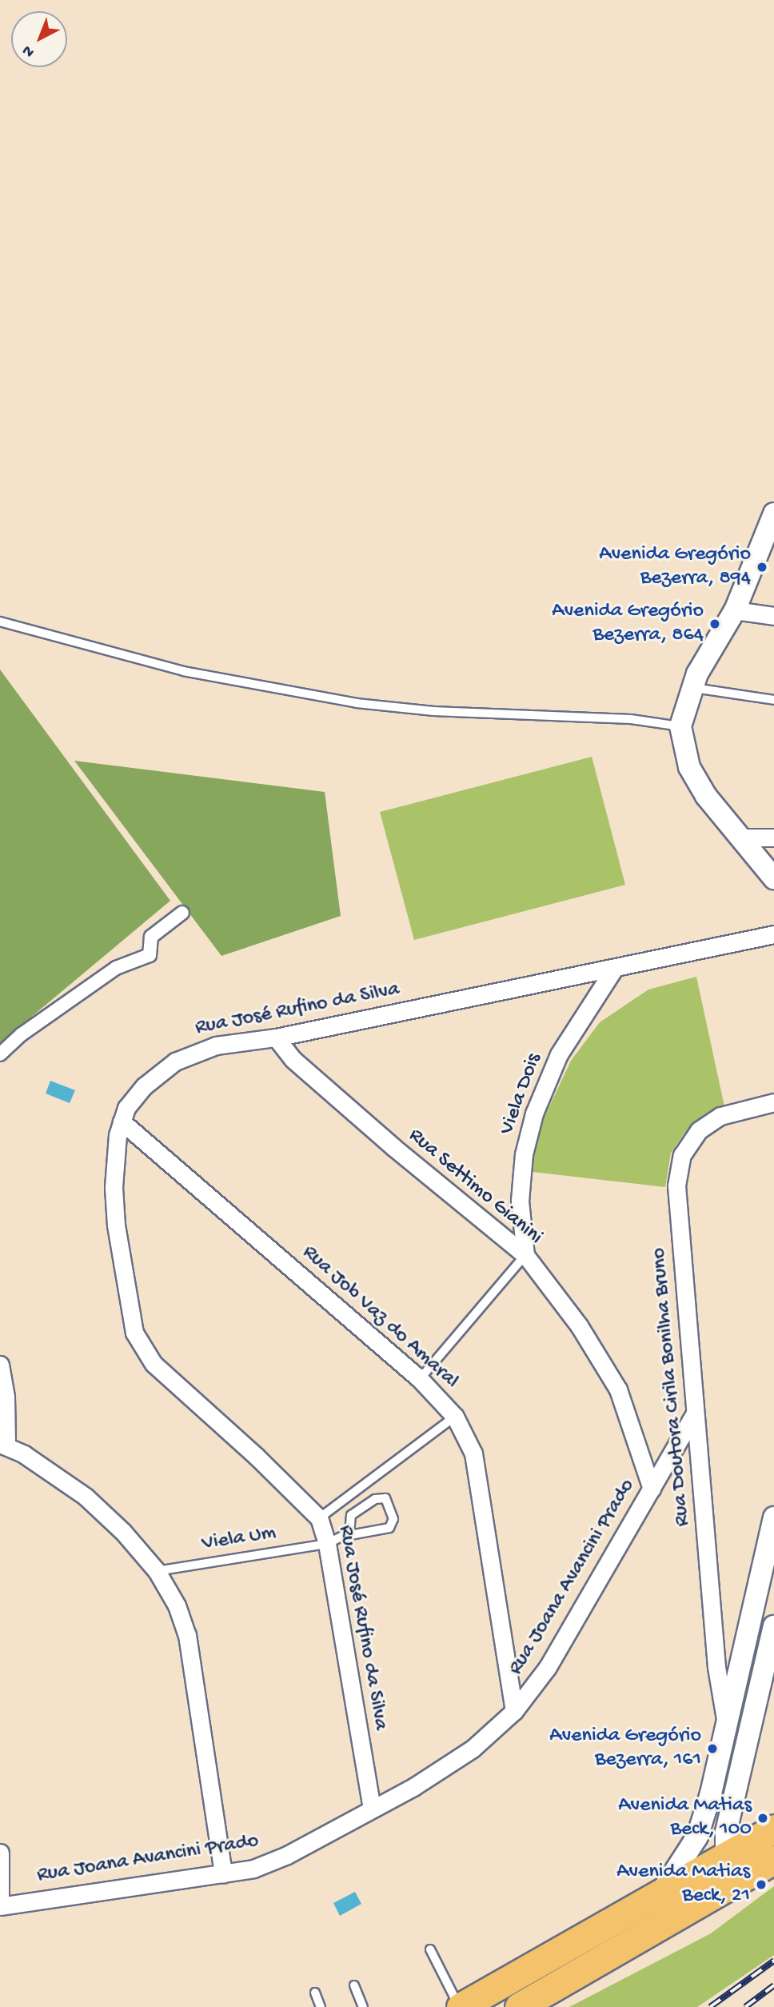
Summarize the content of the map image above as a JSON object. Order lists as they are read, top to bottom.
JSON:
{
  "streets": {
    "street": [
      "Rua José Rufino da Silva",
      "Viela Dois",
      "Rua Settimo Gianini",
      "Rua Job Vaz do Amaral",
      "Rua Doutora Cirila Bonilha Bruno",
      "Rua Joana Avancini Prado"
    ],
    "lane": ["Viela Um"]
  },
  "crossings": [
    ["Rua José Rufino da Silva", "Viela Dois"],
    ["Rua José Rufino da Silva", "Rua Settimo Gianini"],
    ["Rua José Rufino da Silva", "Rua Job Vaz do Amaral"],
    ["Rua José Rufino da Silva", "Viela Um"],
    ["Rua José Rufino da Silva", "Rua Joana Avancini Prado"],
    ["Viela Dois", "Rua Settimo Gianini"],
    ["Rua Settimo Gianini", "Rua Joana Avancini Prado"],
    ["Rua Job Vaz do Amaral", "Rua Joana Avancini Prado"],
    ["Rua Doutora Cirila Bonilha Bruno", "Rua Joana Avancini Prado"]
  ],
  "places": [
    "Avenida Gregório Bezerra, 894",
    "Avenida Gregório Bezerra, 864",
    "Avenida Gregório Bezerra, 161",
    "Avenida Matias Beck, 100",
    "Avenida Matias Beck, 21"
  ],
  "north": "bottom left"
}
